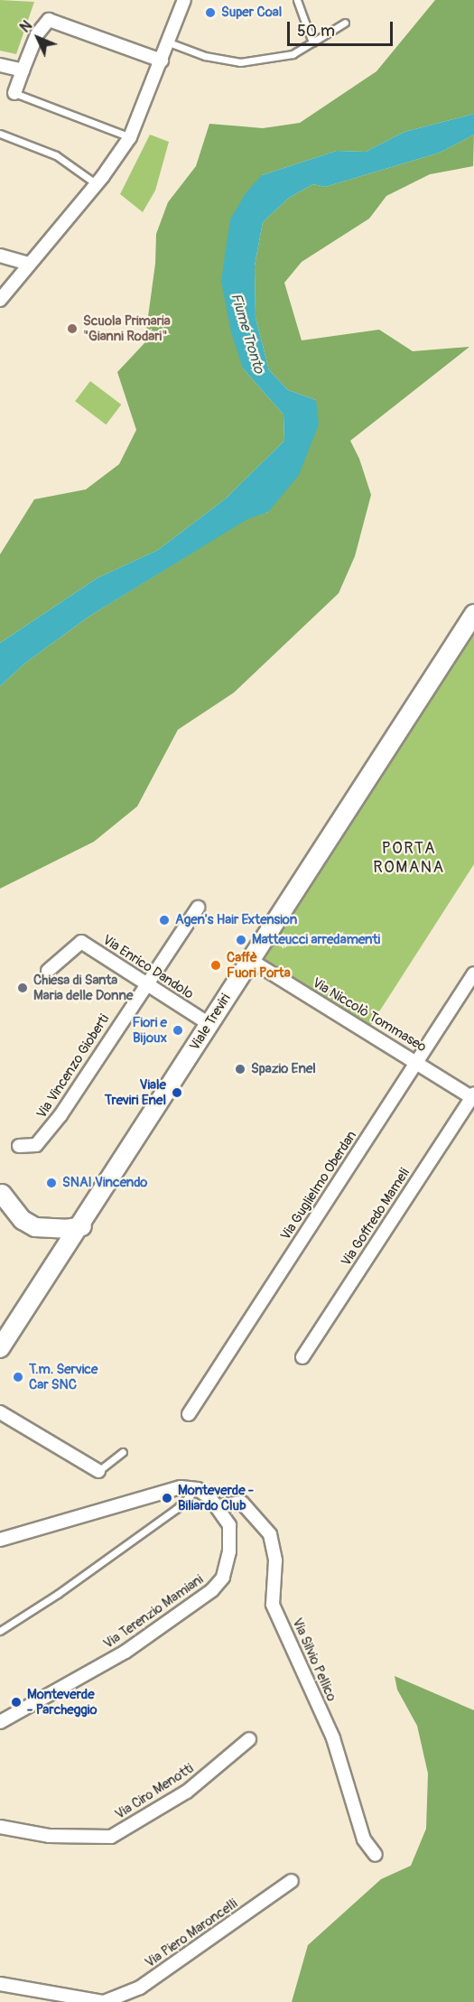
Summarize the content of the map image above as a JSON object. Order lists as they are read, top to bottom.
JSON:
{
  "streets": {
    "street": [
      "Via Enrico Dandolo",
      "Via Niccolò Tommaseo",
      "Viale Treviri",
      "Via Vincenzo Gioberti",
      "Via Guglielmo Oberdan",
      "Via Goffredo Mameli",
      "Via Terenzio Mamiani",
      "Via Silvio Pellico",
      "Via Ciro Menotti",
      "Via Piero Maroncelli"
    ]
  },
  "crossings": [
    ["Via Enrico Dandolo", "Viale Treviri"],
    ["Via Enrico Dandolo", "Via Vincenzo Gioberti"],
    ["Via Niccolò Tommaseo", "Viale Treviri"],
    ["Via Niccolò Tommaseo", "Via Guglielmo Oberdan"],
    ["Via Niccolò Tommaseo", "Via Goffredo Mameli"],
    ["Via Terenzio Mamiani", "Via Silvio Pellico"]
  ],
  "districts": ["PORTA ROMANA"],
  "water": ["Fiume Tronto"],
  "places": [
    "Super Coal",
    "Scuola Primaria \"Gianni Rodari\"",
    "Agen's Hair Extension",
    "Matteucci arredamenti",
    "Caffè Fuori Porta",
    "Chiesa di Santa Maria delle Donne",
    "Fiori e Bijoux",
    "Spazio Enel",
    "Viale Treviri Enel",
    "SNAI Vincendo",
    "T.m. Service Car SNC",
    "Monteverde - Biliardo Club",
    "Monteverde - Parcheggio"
  ],
  "scale_bar": "50 m",
  "north": "top left"
}
